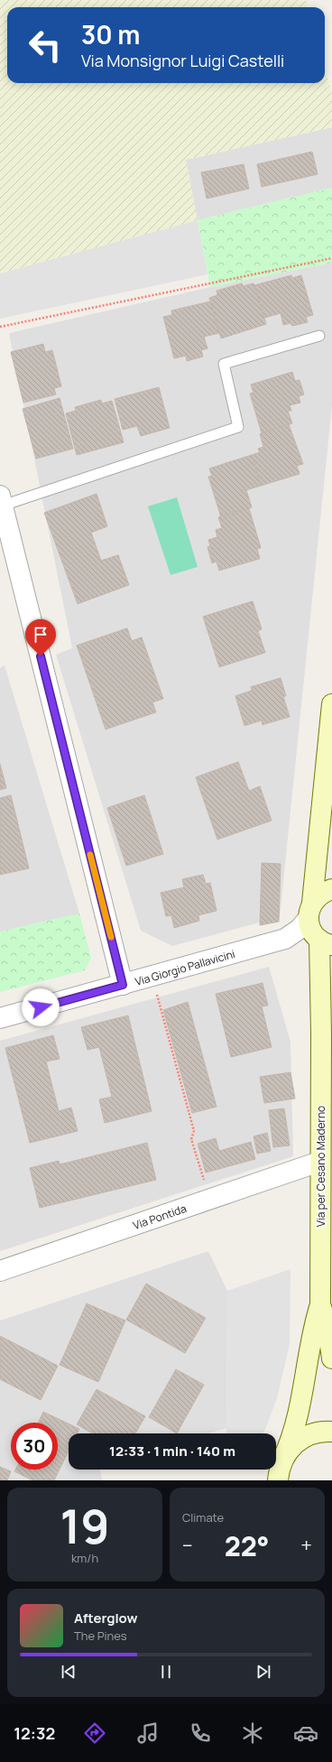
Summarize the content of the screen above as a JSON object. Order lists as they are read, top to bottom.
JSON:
{
  "streets": {
    "main road": ["Via per Cesano Maderno"],
    "street": ["Via Giorgio Pallavicini", "Via Pontida"]
  },
  "crossings": [
    ["Via Giorgio Pallavicini", "Via per Cesano Maderno"],
    ["Via per Cesano Maderno", "Via Pontida"]
  ],
  "page": {
    "turn": ["30 m", "Via Monsignor Luigi Castelli"],
    "limit": "30",
    "trip": "12:33 · 1 min · 140 m",
    "tile": [
      ["19", "km/h"],
      "Climate"
    ],
    "heat": ["−", "22°", "+"],
    "song": ["Afterglow", "The Pines"],
    "tabs": "12:32"
  }
}
